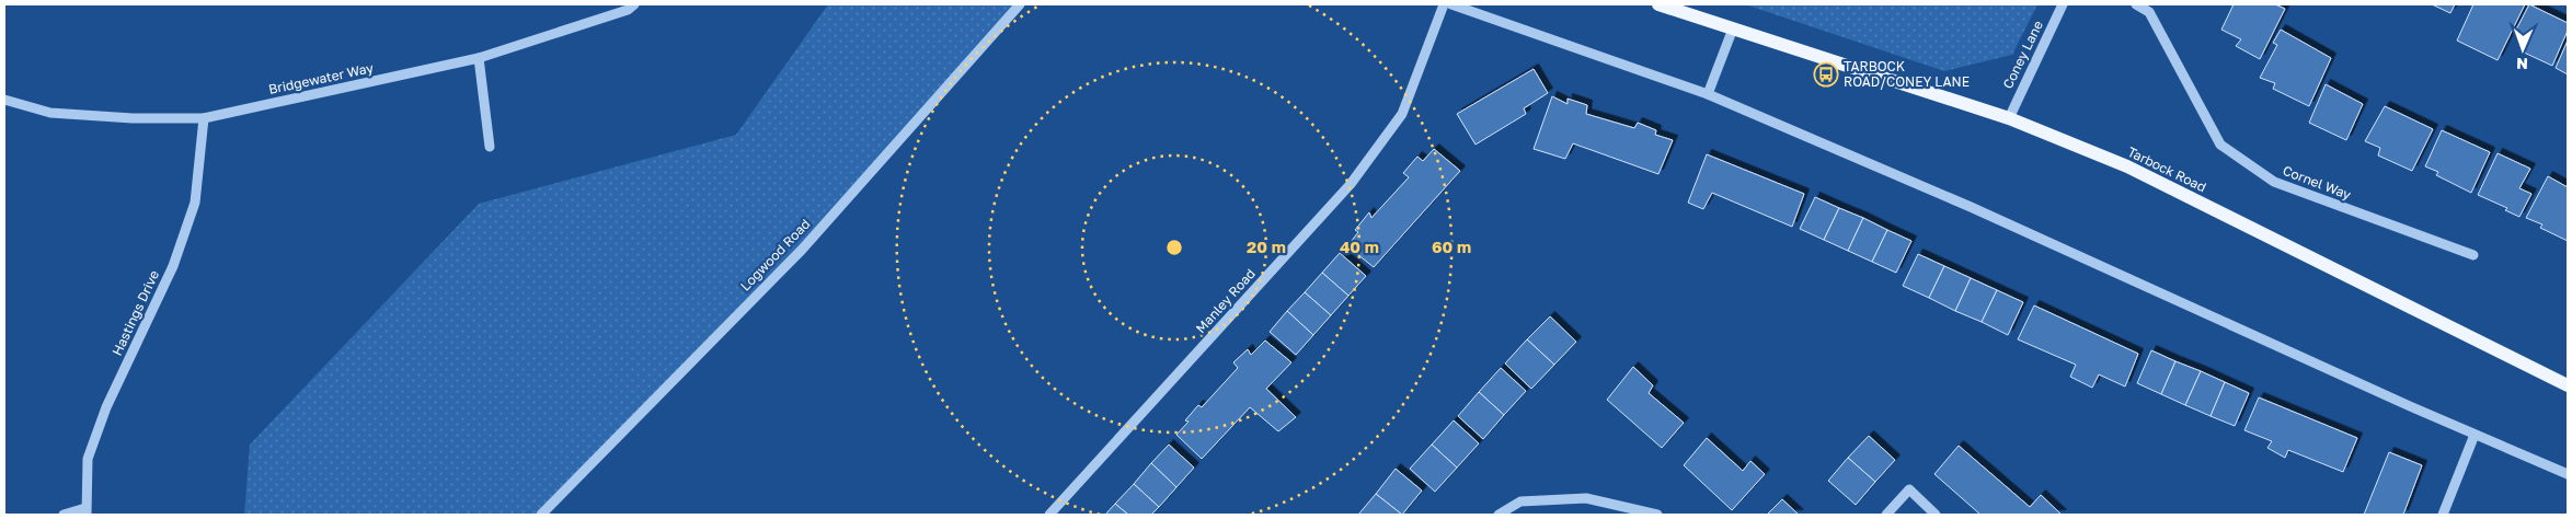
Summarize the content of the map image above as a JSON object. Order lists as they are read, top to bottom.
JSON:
{
  "streets": {
    "main road": ["Tarbock Road"],
    "street": [
      "Coney Lane",
      "Bridgewater Way",
      "Cornel Way",
      "Logwood Road",
      "Manley Road",
      "Hastings Drive"
    ]
  },
  "crossings": [
    ["Coney Lane", "Tarbock Road"],
    ["Bridgewater Way", "Hastings Drive"]
  ],
  "places": {
    "bus stop": ["TARBOCK ROAD/CONEY LANE"]
  },
  "north": "bottom",
  "rings": ["20 m", "40 m", "60 m"]
}
